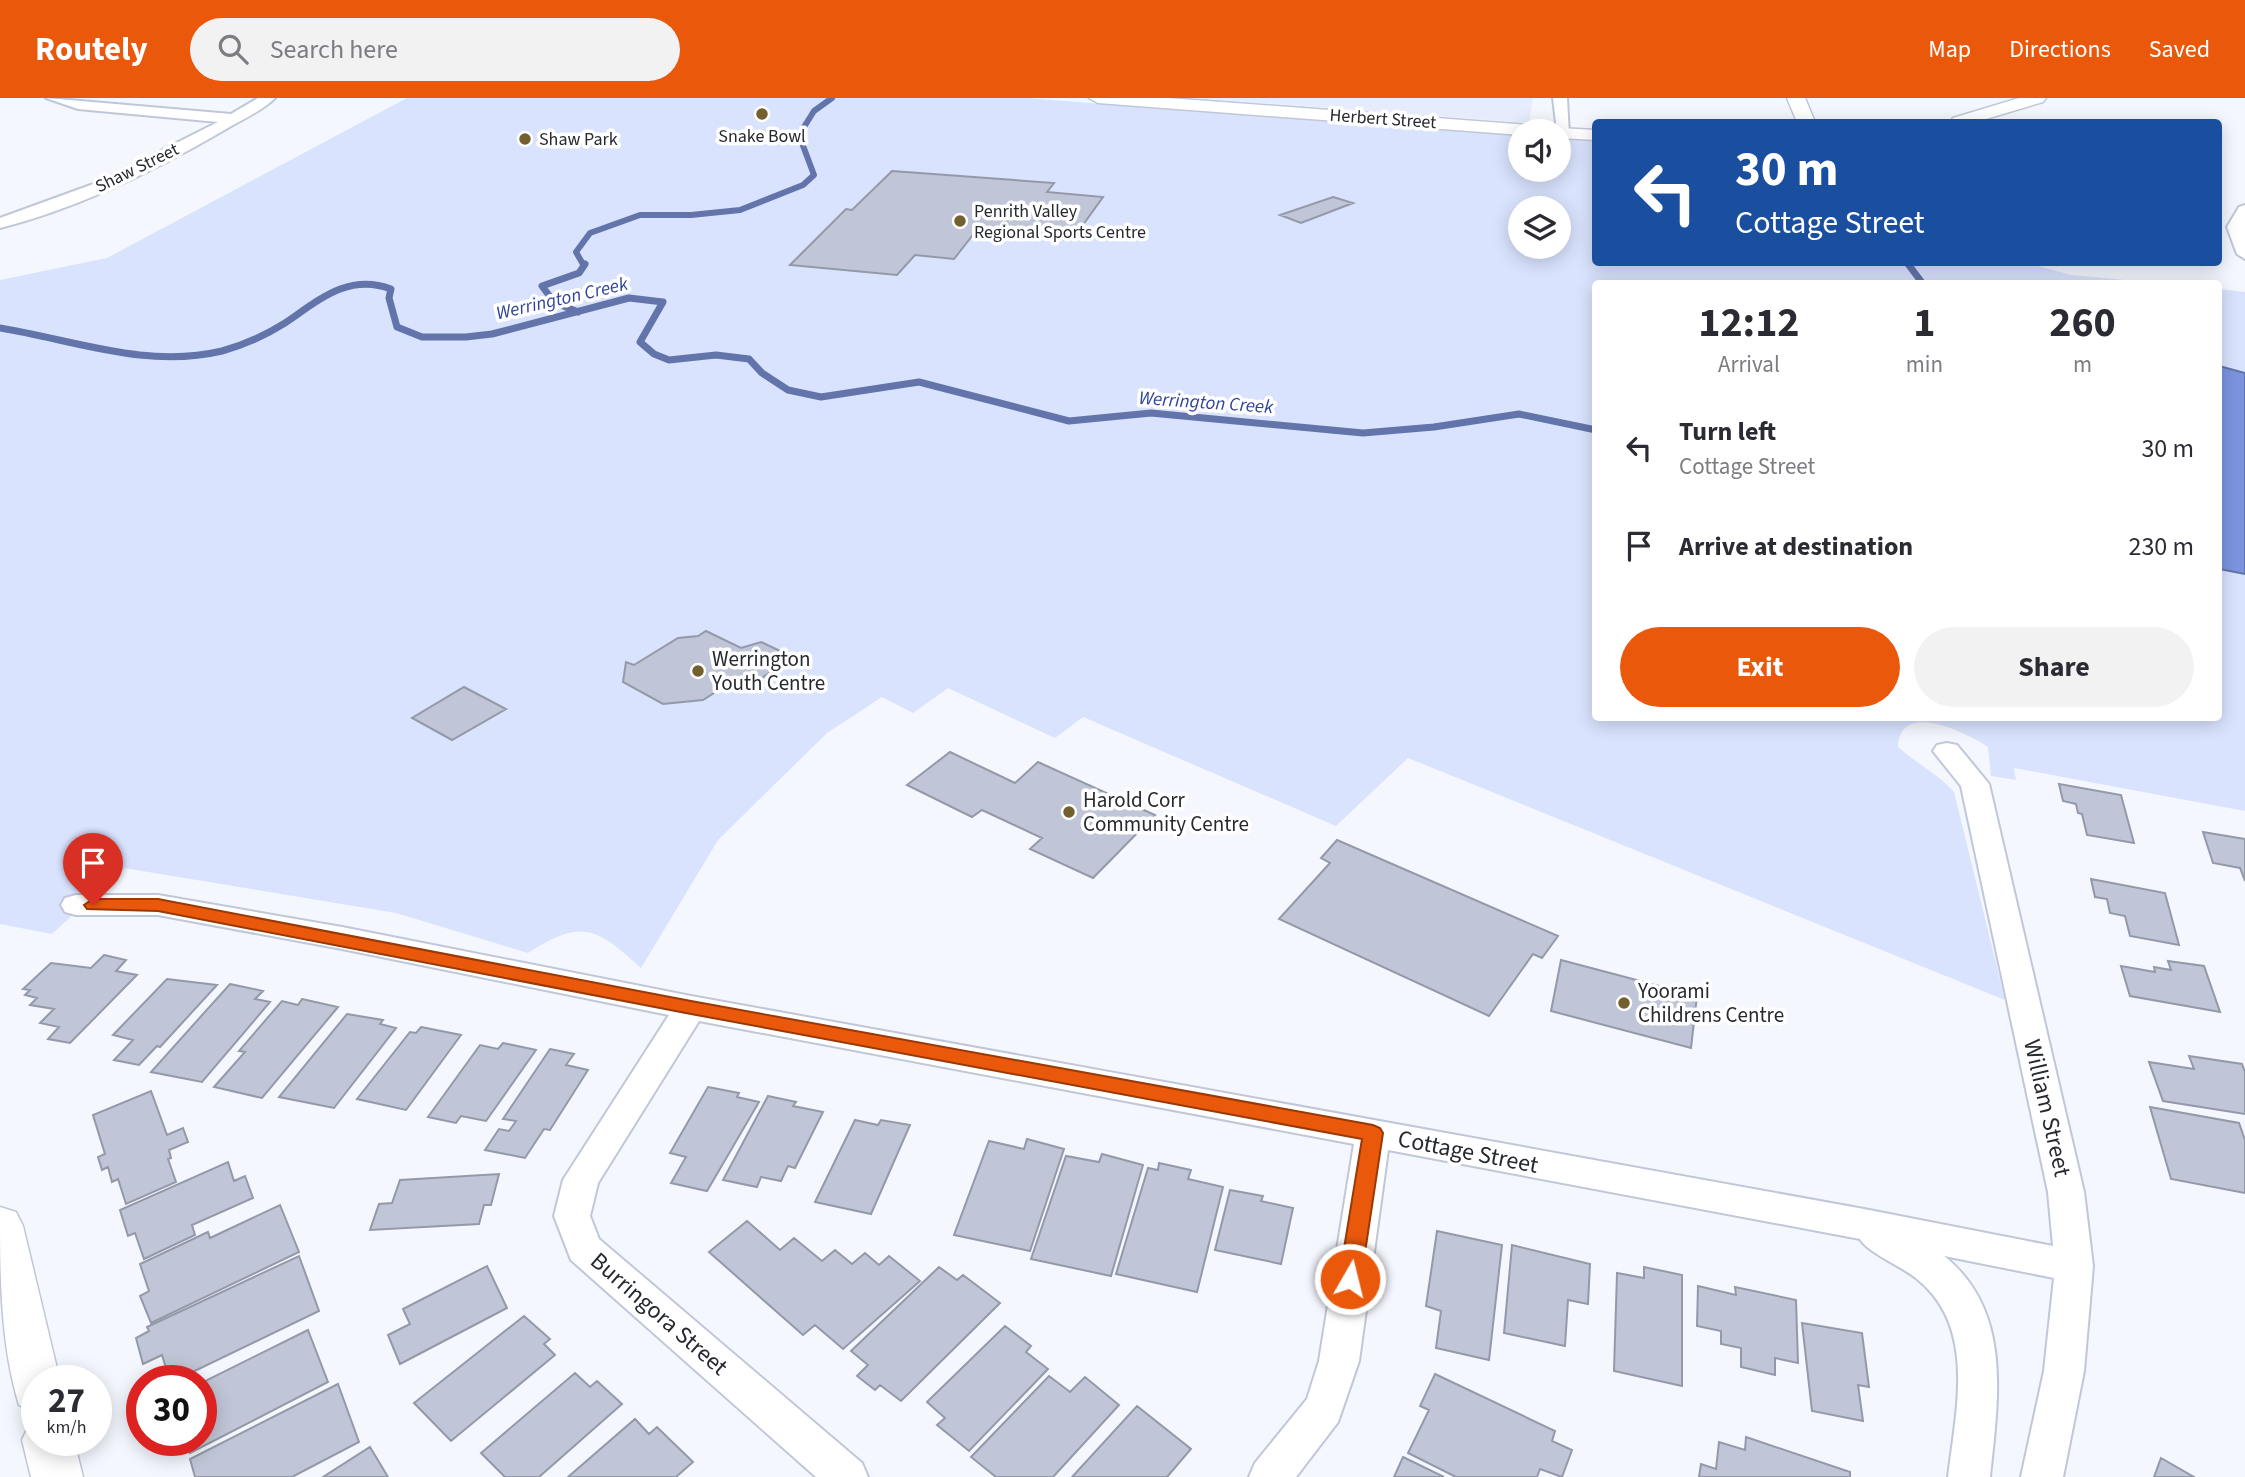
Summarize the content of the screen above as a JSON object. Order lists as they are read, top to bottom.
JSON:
{
  "streets": {
    "street": [
      "Herbert Street",
      "Shaw Street",
      "William Street",
      "Cottage Street",
      "Burringora Street"
    ]
  },
  "crossings": [
    ["William Street", "Cottage Street"],
    ["Cottage Street", "Burringora Street"]
  ],
  "water": ["Werrington Creek"],
  "places": [
    "Snake Bowl",
    "Shaw Park",
    "Penrith Valley Regional Sports Centre",
    "Werrington Youth Centre",
    "Harold Corr Community Centre",
    "Yoorami Childrens Centre"
  ],
  "page": {
    "header": "Routely",
    "search": "Search here",
    "nav": ["Map", "Directions", "Saved"],
    "turn": ["30 m", "Cottage Street"],
    "eta": [
      "12:12",
      "Arrival",
      "1",
      "min",
      "260",
      "m"
    ],
    "list": [
      {
        "name": "Turn left",
        "note": "Cottage Street",
        "value": "30 m"
      },
      {
        "name": "Arrive at destination",
        "value": "230 m"
      }
    ],
    "buttons": ["Exit", "Share"],
    "speed": "27 km/h",
    "limit": "30"
  }
}
